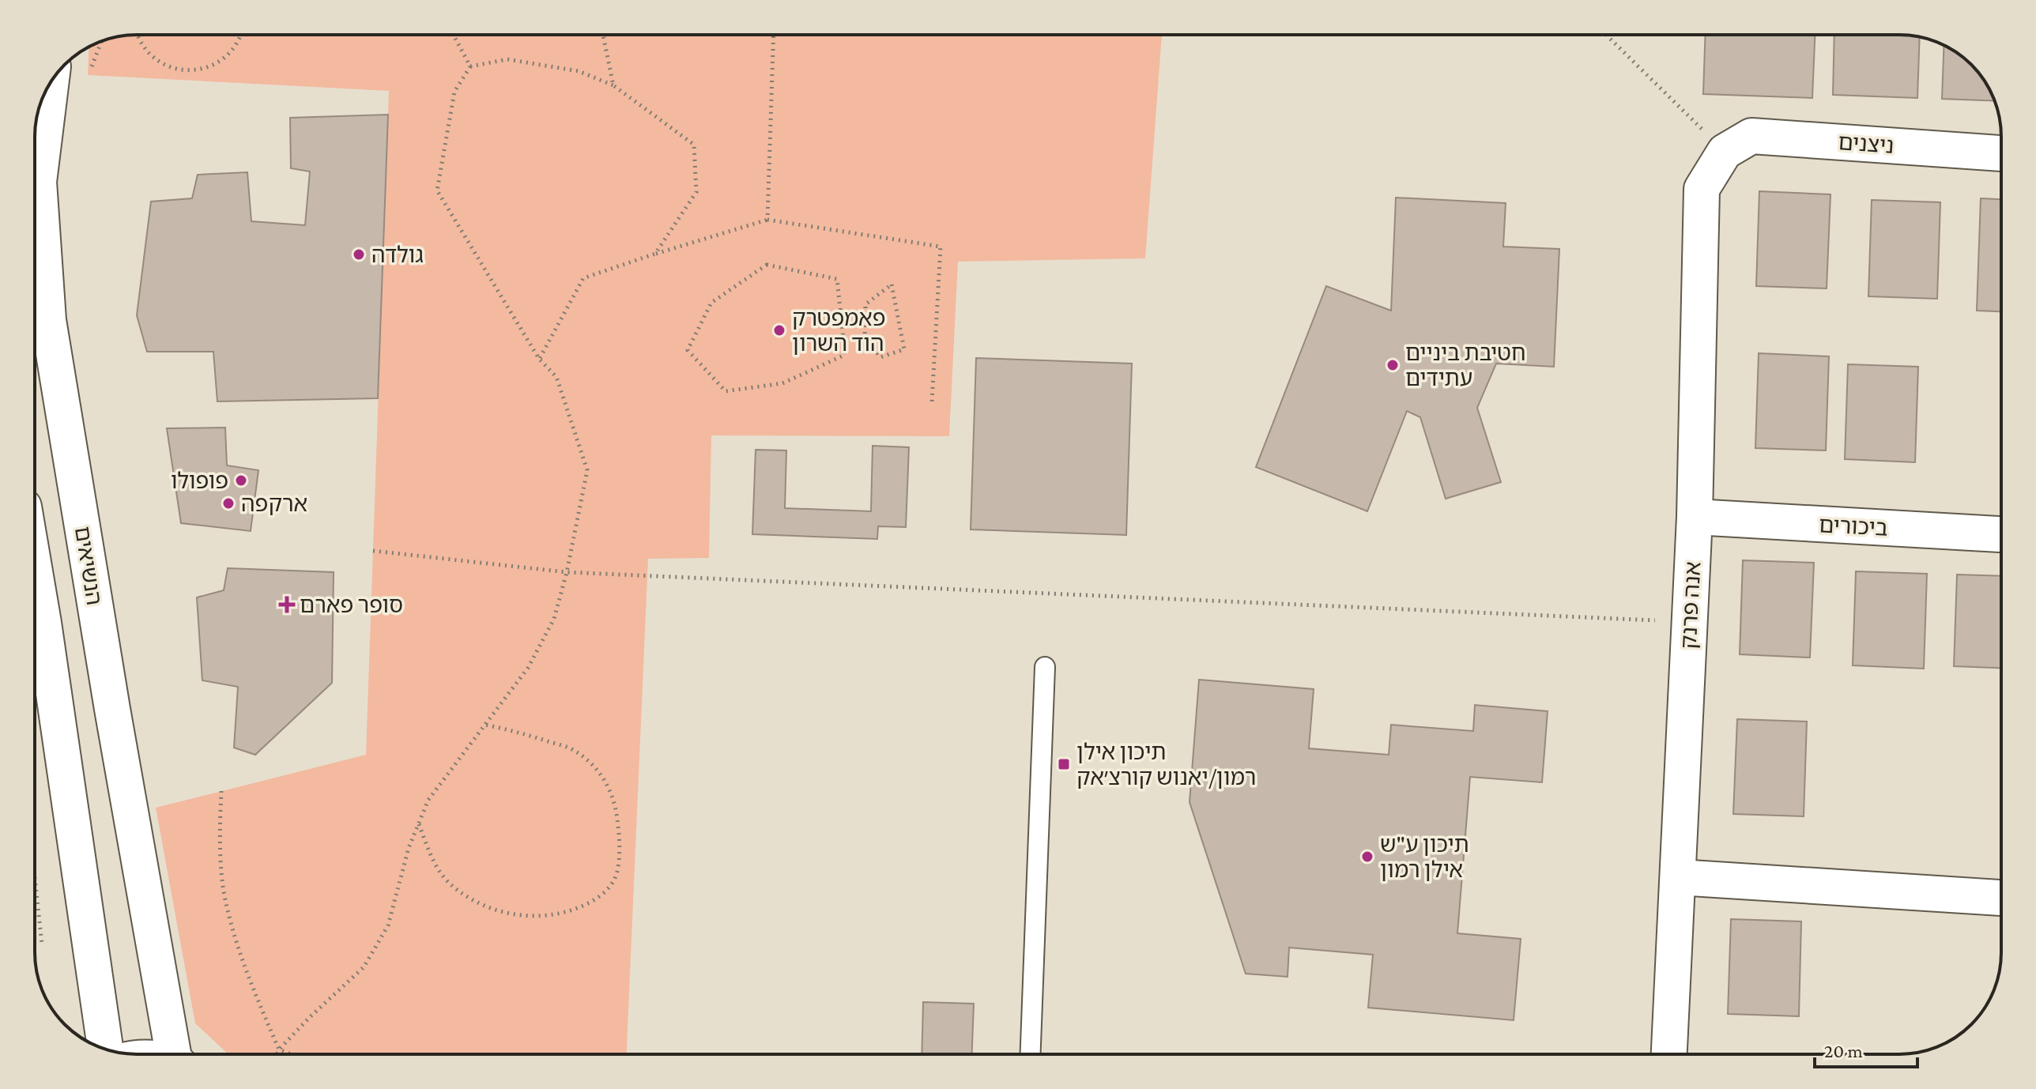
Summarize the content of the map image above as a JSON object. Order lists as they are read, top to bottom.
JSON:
{
  "streets": {
    "street": [
      "ניצנים",
      "ביכורים",
      "הנשיאים",
      "אנה פרנק"
    ]
  },
  "crossings": [
    ["ניצנים", "אנה פרנק"],
    ["ביכורים", "אנה פרנק"]
  ],
  "places": {
    "other": [
      "גולדה",
      "פאמפטרק הוד השרון",
      "חטיבת ביניים עתידים",
      "פופולו",
      "ארקפה",
      "תיכון ע\"ש אילן רמון"
    ],
    "health": ["סופר פארם"],
    "transit": ["תיכון אילן רמון/יאנוש קורצ׳אק"]
  },
  "scale_bar": "20 m"
}
